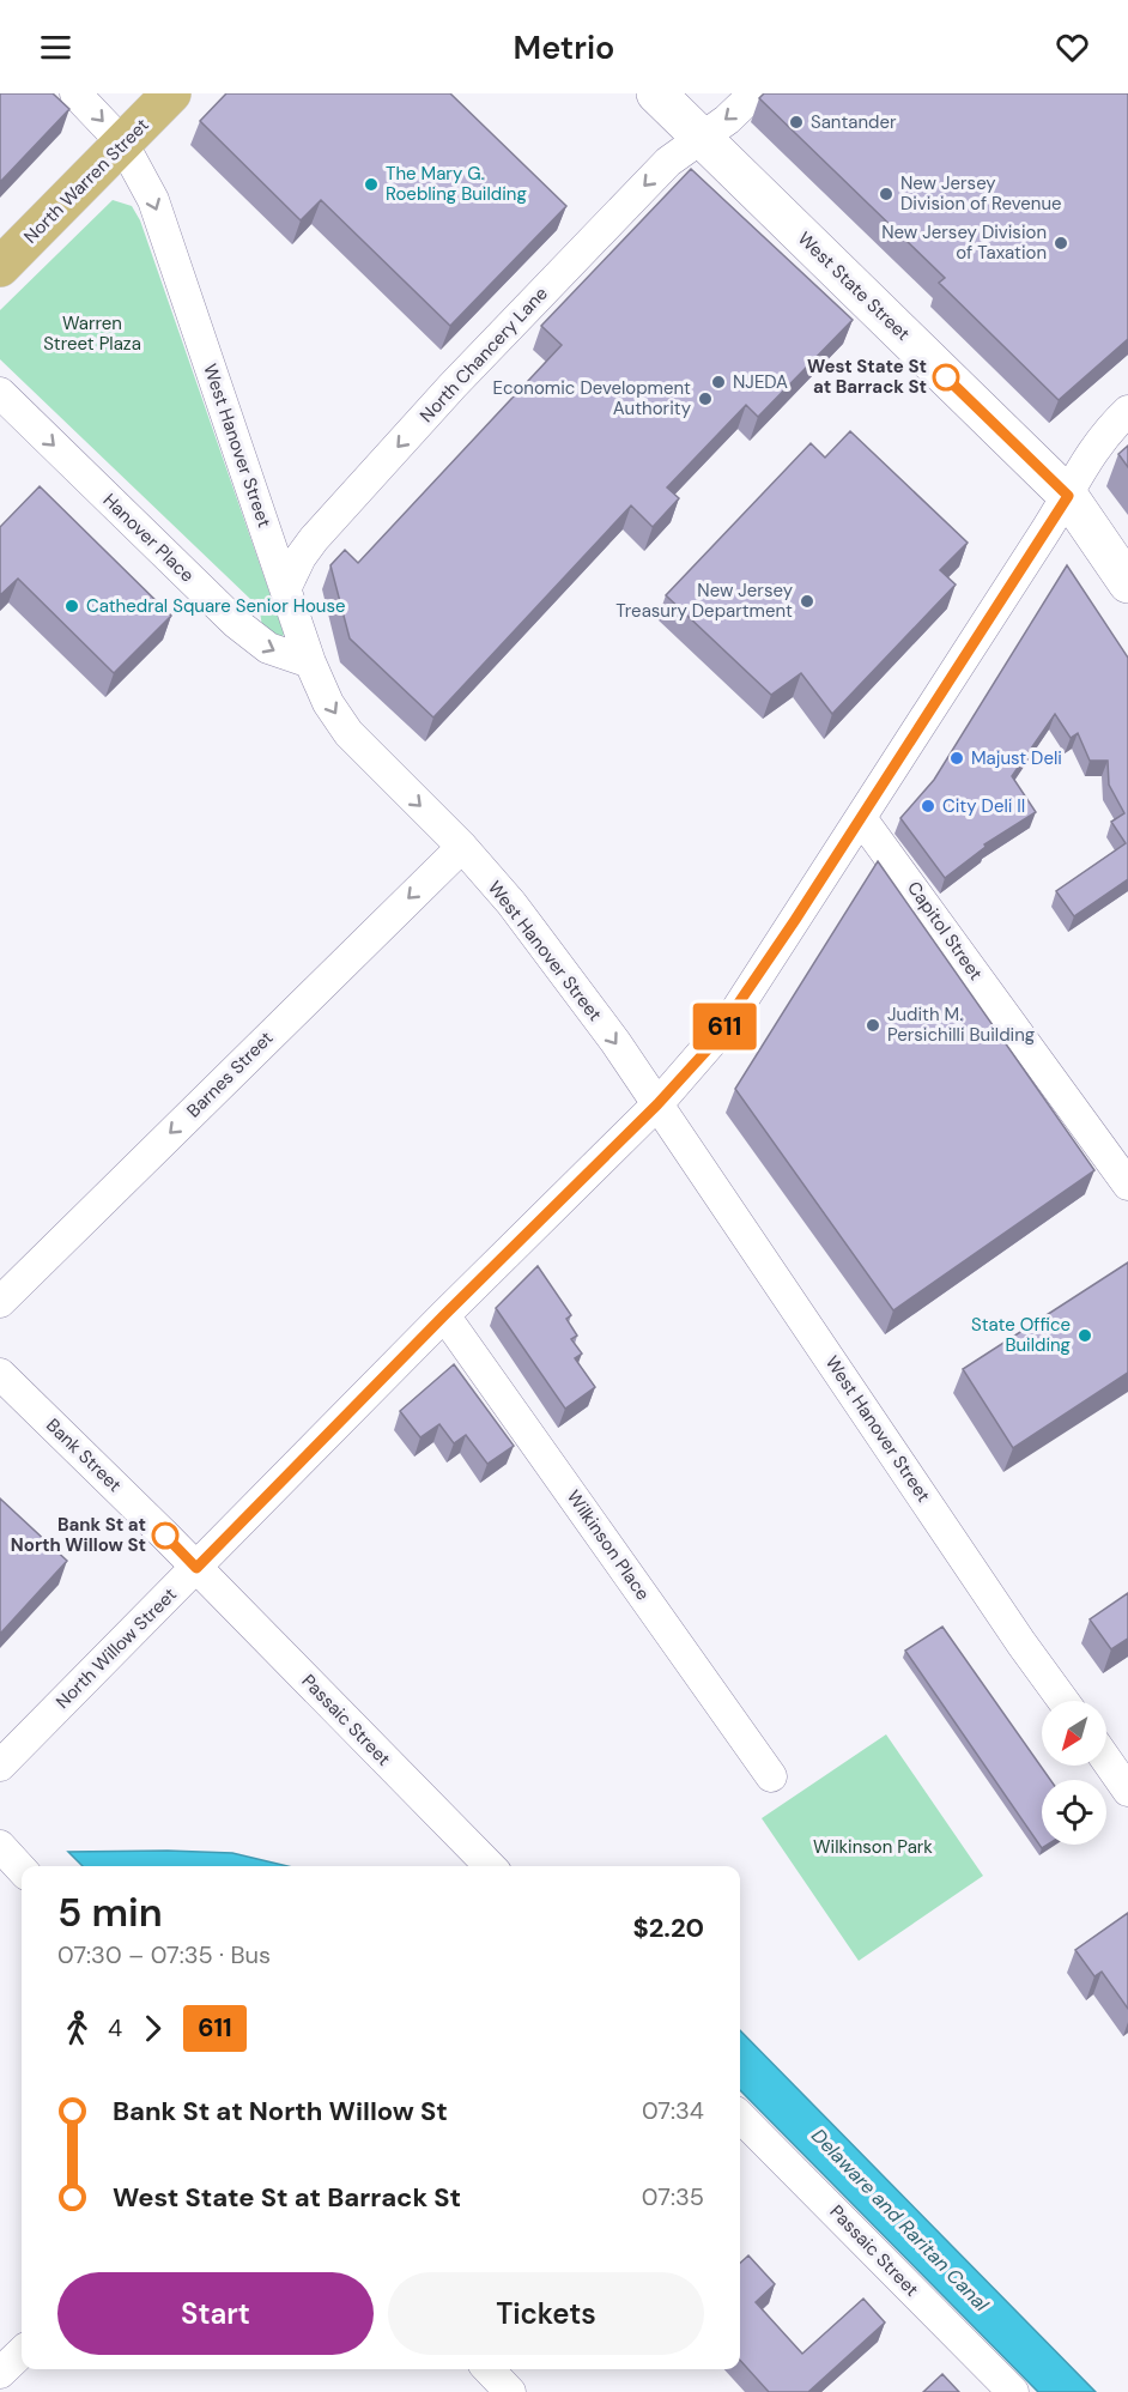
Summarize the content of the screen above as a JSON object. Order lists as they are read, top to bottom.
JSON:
{
  "streets": {
    "main road": ["North Warren Street"],
    "street": [
      "West State Street",
      "North Chancery Lane",
      "West Hanover Street",
      "Hanover Place",
      "Capitol Street",
      "Barnes Street",
      "Bank Street",
      "Wilkinson Place",
      "North Willow Street",
      "Passaic Street"
    ]
  },
  "crossings": [
    ["North Warren Street", "West Hanover Street"],
    ["West State Street", "North Chancery Lane"],
    ["West State Street", "North Willow Street"],
    ["North Chancery Lane", "West Hanover Street"],
    ["West Hanover Street", "Hanover Place"],
    ["West Hanover Street", "Barnes Street"],
    ["West Hanover Street", "North Willow Street"],
    ["Capitol Street", "North Willow Street"],
    ["Bank Street", "North Willow Street"],
    ["Bank Street", "Passaic Street"],
    ["Wilkinson Place", "North Willow Street"],
    ["North Willow Street", "Passaic Street"]
  ],
  "one_way": [
    "North Chancery Lane",
    "West Hanover Street",
    "Hanover Place",
    "Barnes Street"
  ],
  "water": ["Delaware and Raritan Canal"],
  "parks": ["Warren Street Plaza", "Wilkinson Park"],
  "places": [
    "Santander",
    "The Mary G. Roebling Building",
    "New Jersey Division of Revenue",
    "New Jersey Division of Taxation",
    "West State St at Barrack St",
    "NJEDA",
    "Economic Development Authority",
    "New Jersey Treasury Department",
    "Cathedral Square Senior House",
    "Majust Deli",
    "City Deli II",
    "Judith M. Persichilli Building",
    "State Office Building",
    "Bank St at North Willow St"
  ],
  "lines": ["bus line 611"],
  "north": "bottom left",
  "page": {
    "header": "Metrio",
    "on_map": "611",
    "heading": ["5 min", "07:30 – 07:35 · Bus", "$2.20"],
    "legs": ["4", "611"],
    "list": [
      {
        "name": "Bank St at North Willow St",
        "value": "07:34"
      },
      {
        "name": "West State St at Barrack St",
        "value": "07:35"
      }
    ],
    "buttons": ["Start", "Tickets"]
  }
}
